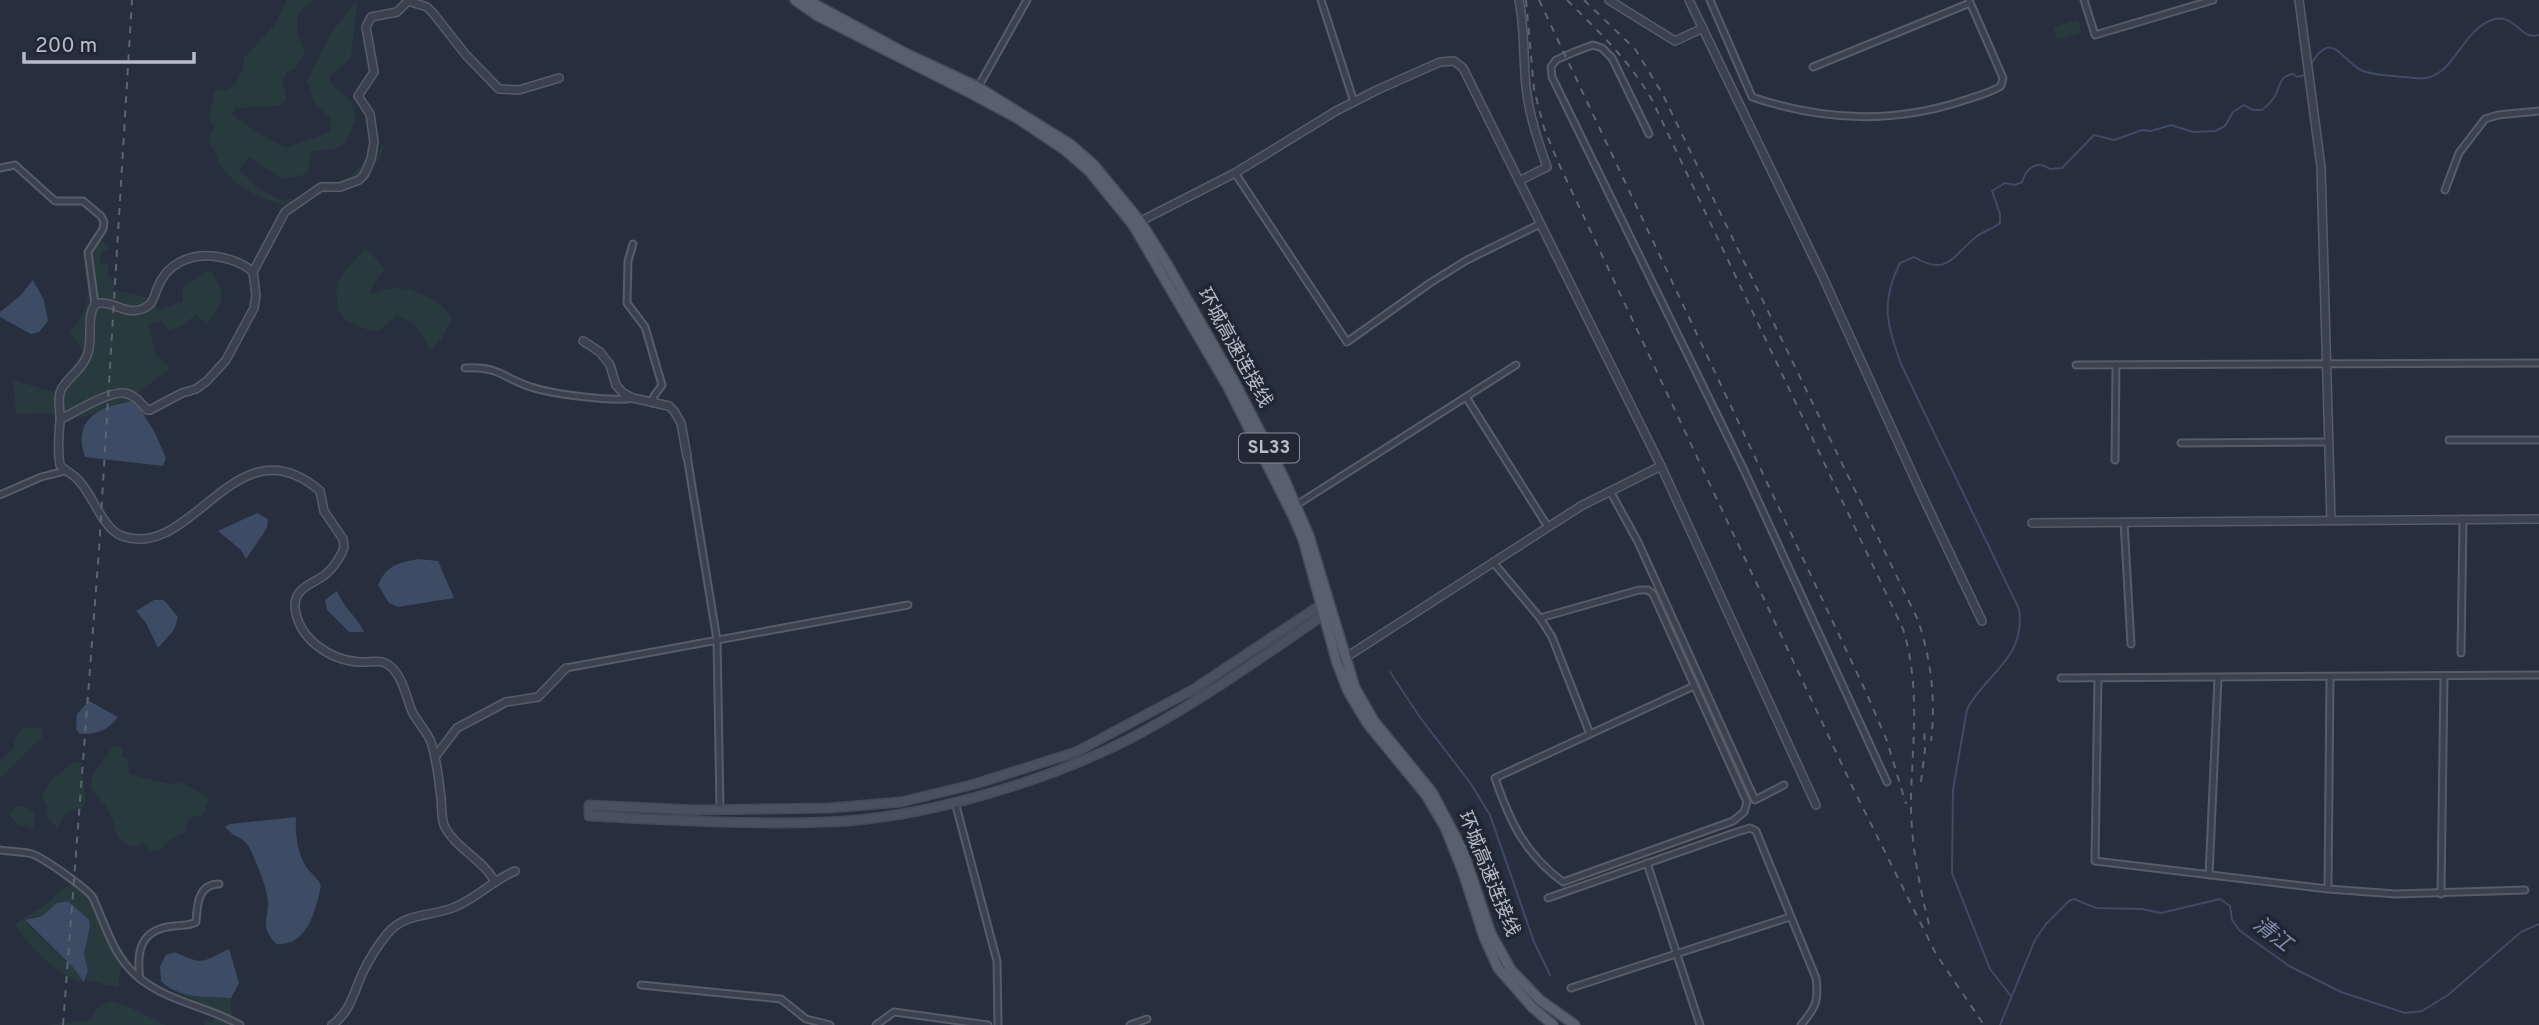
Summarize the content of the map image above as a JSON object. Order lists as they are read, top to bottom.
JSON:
{
  "streets": {
    "main road": ["环城高速连接线", "SL33"]
  },
  "water": ["清江"],
  "scale_bar": "200 m"
}
